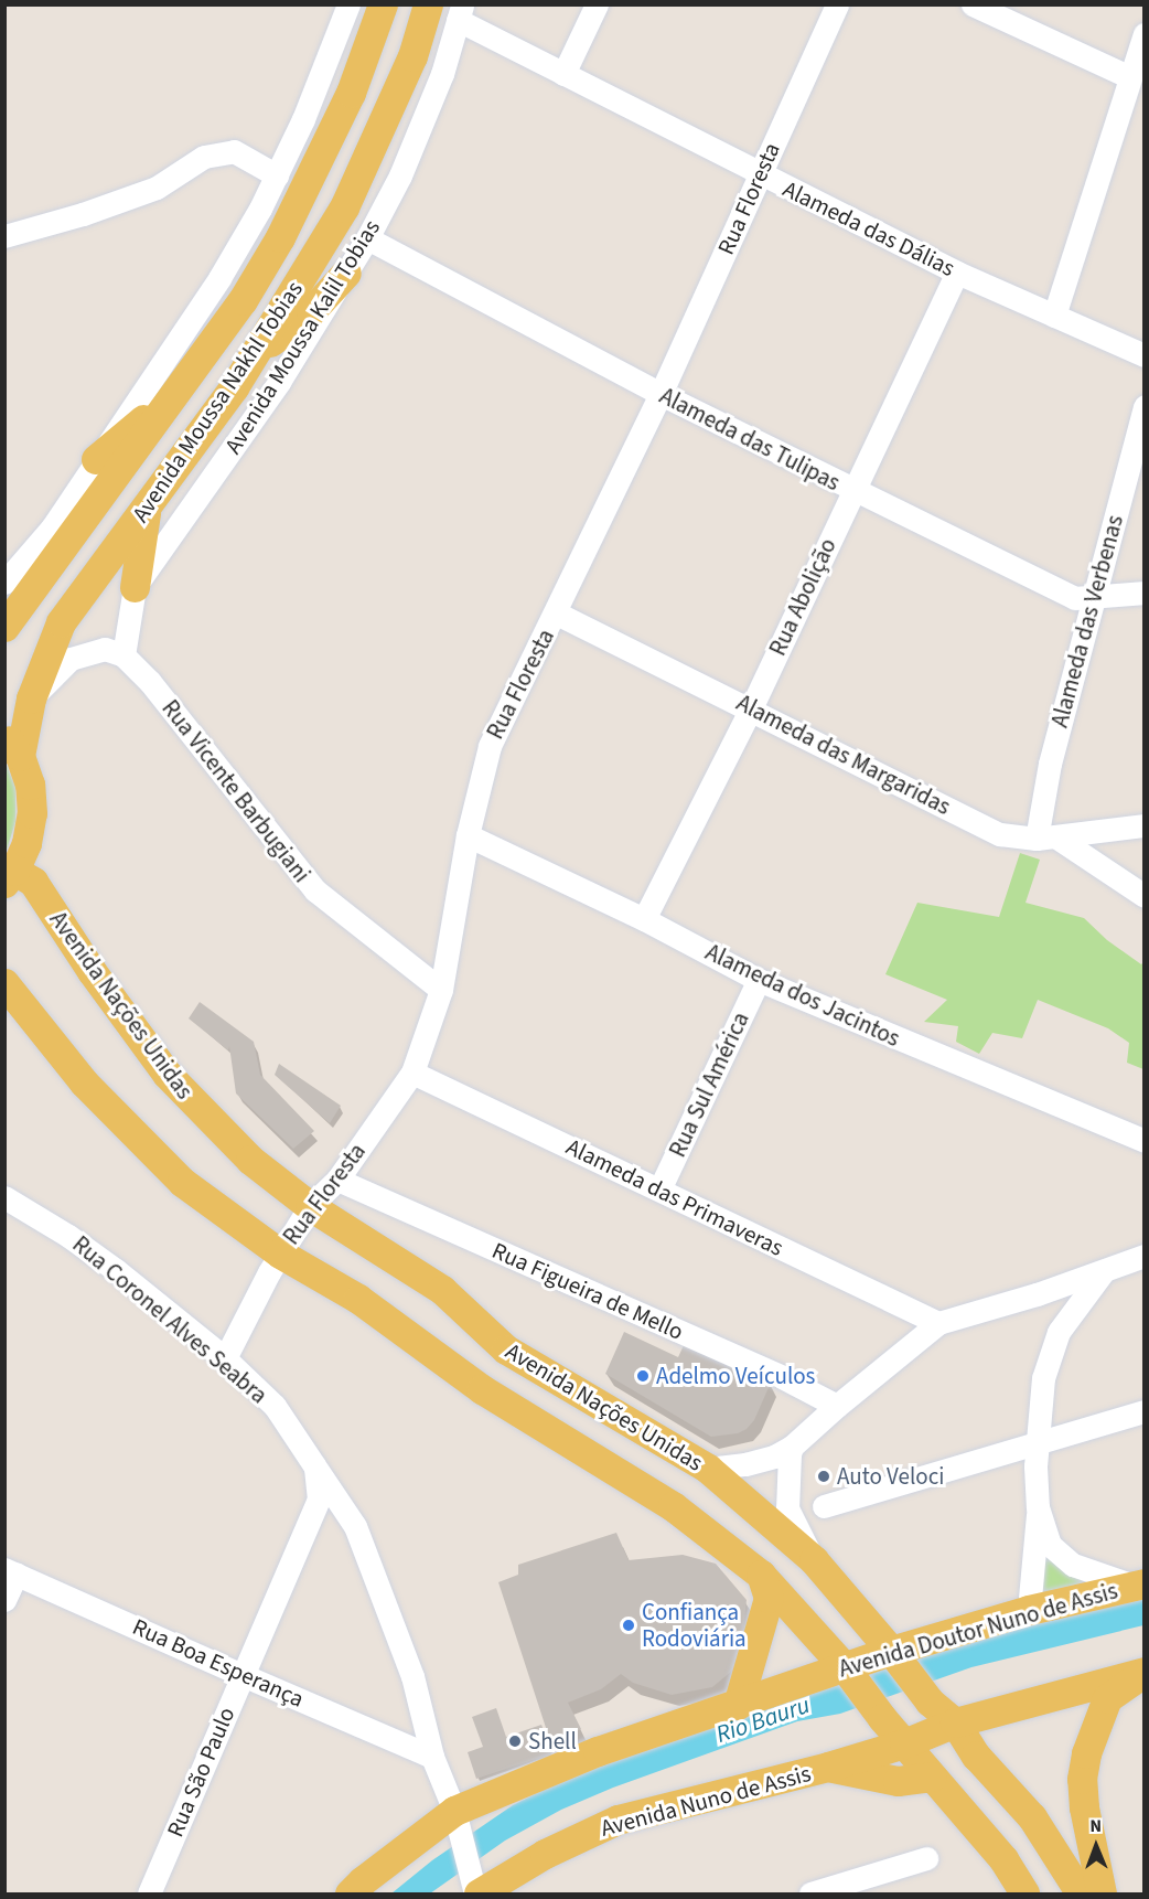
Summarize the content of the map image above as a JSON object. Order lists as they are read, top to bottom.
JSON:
{
  "streets": {
    "main road": [
      "Avenida Moussa Nakhl Tobias",
      "Avenida Nações Unidas",
      "Avenida Doutor Nuno de Assis",
      "Avenida Nuno de Assis"
    ],
    "street": [
      "Rua Floresta",
      "Alameda das Dálias",
      "Avenida Moussa Kalil Tobias",
      "Alameda das Tulipas",
      "Rua Abolição",
      "Alameda das Verbenas",
      "Alameda das Margaridas",
      "Rua Vicente Barbugiani",
      "Alameda dos Jacintos",
      "Rua Sul América",
      "Alameda das Primaveras",
      "Rua Figueira de Mello",
      "Rua Coronel Alves Seabra",
      "Rua Boa Esperança",
      "Rua São Paulo"
    ]
  },
  "crossings": [
    ["Rua Floresta", "Alameda das Dálias"],
    ["Rua Floresta", "Alameda das Tulipas"],
    ["Rua Floresta", "Alameda das Margaridas"],
    ["Rua Floresta", "Rua Vicente Barbugiani"],
    ["Rua Floresta", "Alameda dos Jacintos"],
    ["Rua Floresta", "Avenida Nações Unidas"],
    ["Rua Floresta", "Alameda das Primaveras"],
    ["Rua Floresta", "Rua Figueira de Mello"],
    ["Rua Floresta", "Rua Coronel Alves Seabra"],
    ["Alameda das Dálias", "Avenida Moussa Kalil Tobias"],
    ["Alameda das Dálias", "Rua Abolição"],
    ["Avenida Moussa Kalil Tobias", "Alameda das Tulipas"],
    ["Avenida Moussa Kalil Tobias", "Rua Vicente Barbugiani"],
    ["Avenida Moussa Nakhl Tobias", "Avenida Nações Unidas"],
    ["Alameda das Tulipas", "Rua Abolição"],
    ["Alameda das Tulipas", "Alameda das Verbenas"],
    ["Rua Abolição", "Alameda das Margaridas"],
    ["Rua Abolição", "Alameda dos Jacintos"],
    ["Alameda das Verbenas", "Alameda das Margaridas"],
    ["Alameda dos Jacintos", "Rua Sul América"],
    ["Avenida Nações Unidas", "Avenida Doutor Nuno de Assis"],
    ["Avenida Nações Unidas", "Avenida Nuno de Assis"],
    ["Rua Sul América", "Alameda das Primaveras"],
    ["Rua Coronel Alves Seabra", "Avenida Doutor Nuno de Assis"],
    ["Rua Coronel Alves Seabra", "Rua Boa Esperança"],
    ["Rua Coronel Alves Seabra", "Rua São Paulo"],
    ["Rua Coronel Alves Seabra", "Avenida Nuno de Assis"],
    ["Rua Boa Esperança", "Rua São Paulo"]
  ],
  "water": ["Rio Bauru"],
  "places": [
    "Adelmo Veículos",
    "Auto Veloci",
    "Confiança Rodoviária",
    "Shell"
  ],
  "north": "top"
}
